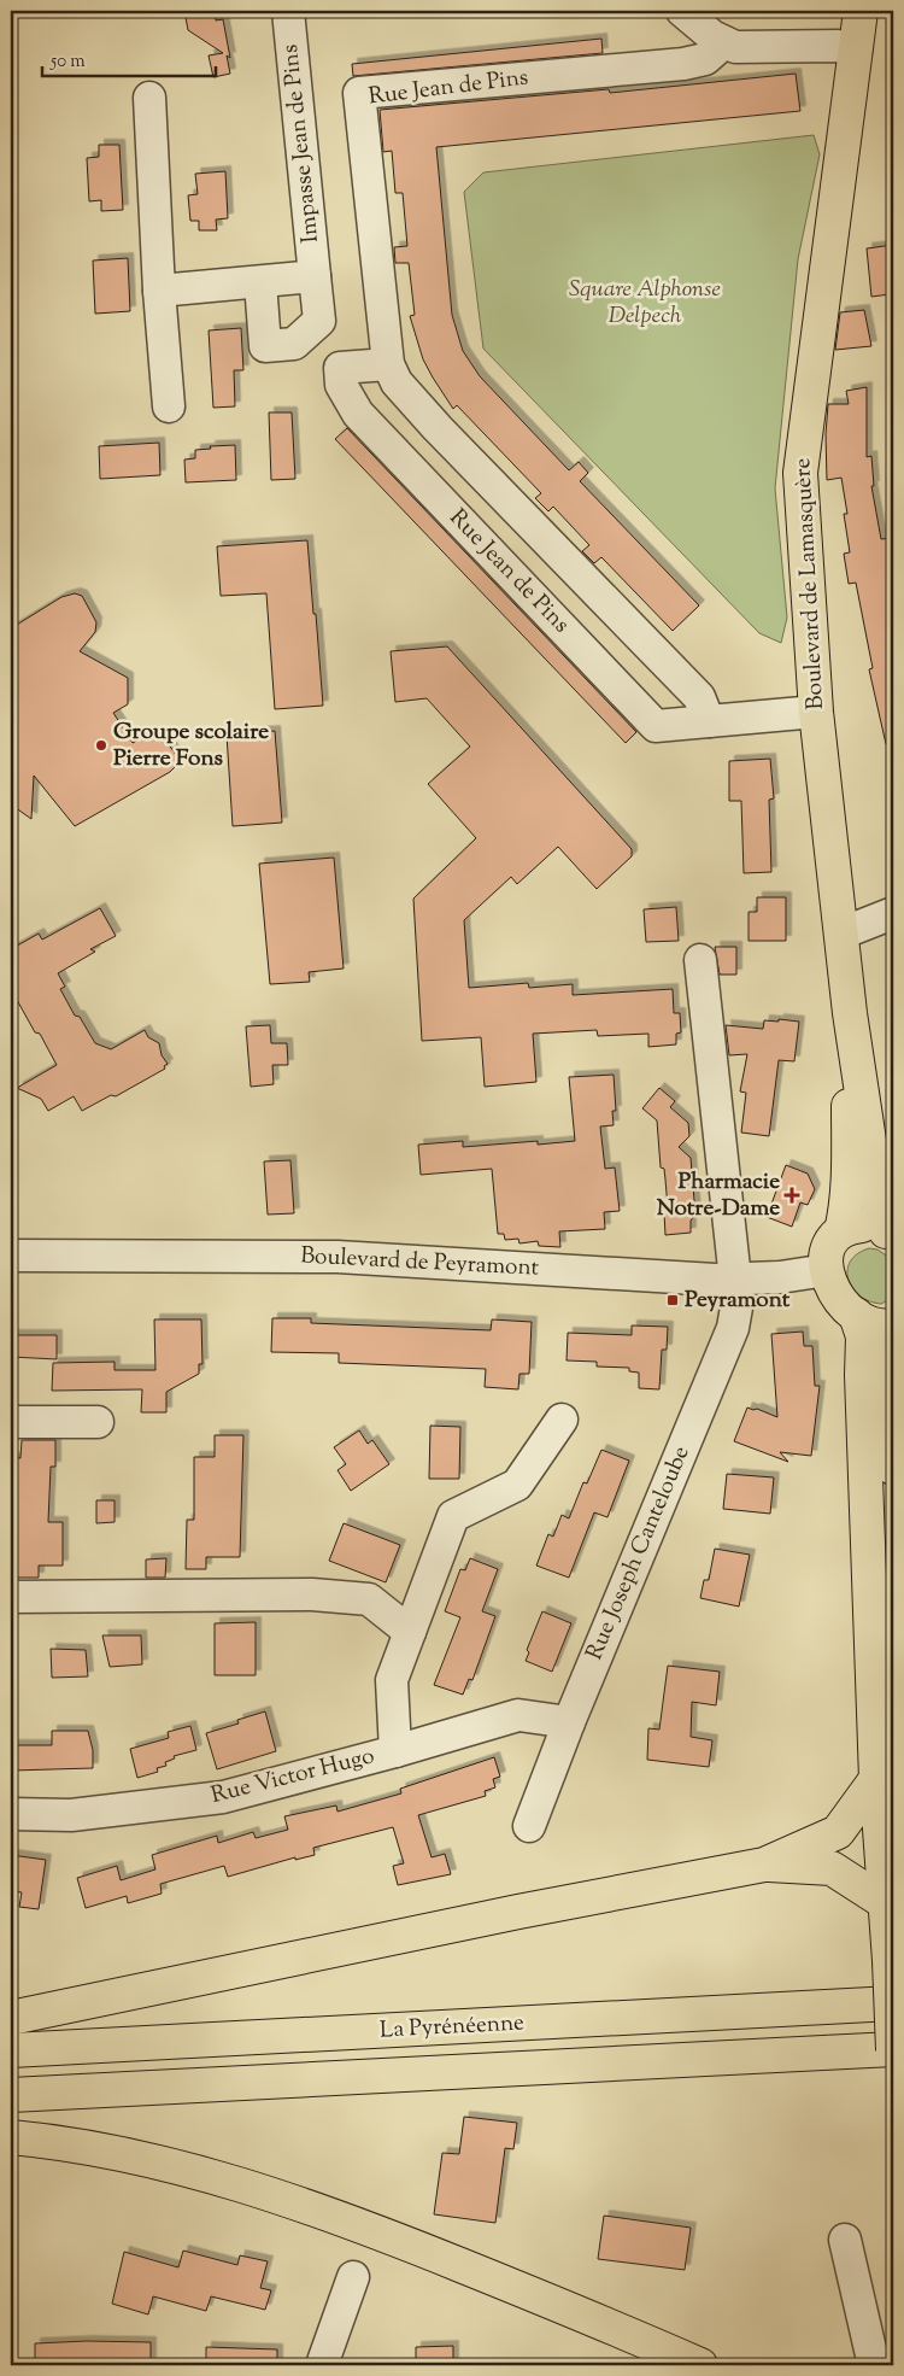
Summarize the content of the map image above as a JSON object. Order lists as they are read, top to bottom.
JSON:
{
  "streets": {
    "main road": ["Boulevard de Lamasquère", "La Pyrénéenne"],
    "street": [
      "Rue Jean de Pins",
      "Impasse Jean de Pins",
      "Boulevard de Peyramont",
      "Rue Joseph Canteloube",
      "Rue Victor Hugo"
    ]
  },
  "crossings": [
    ["Rue Jean de Pins", "Impasse Jean de Pins"],
    ["Rue Jean de Pins", "Boulevard de Lamasquère"],
    ["Boulevard de Peyramont", "Rue Joseph Canteloube"],
    ["Rue Joseph Canteloube", "Rue Victor Hugo"]
  ],
  "parks": ["Square Alphonse Delpech"],
  "places": {
    "other": ["Groupe scolaire Pierre Fons"],
    "health": ["Pharmacie Notre-Dame"],
    "transit": ["Peyramont"]
  },
  "scale_bar": "50 m"
}
